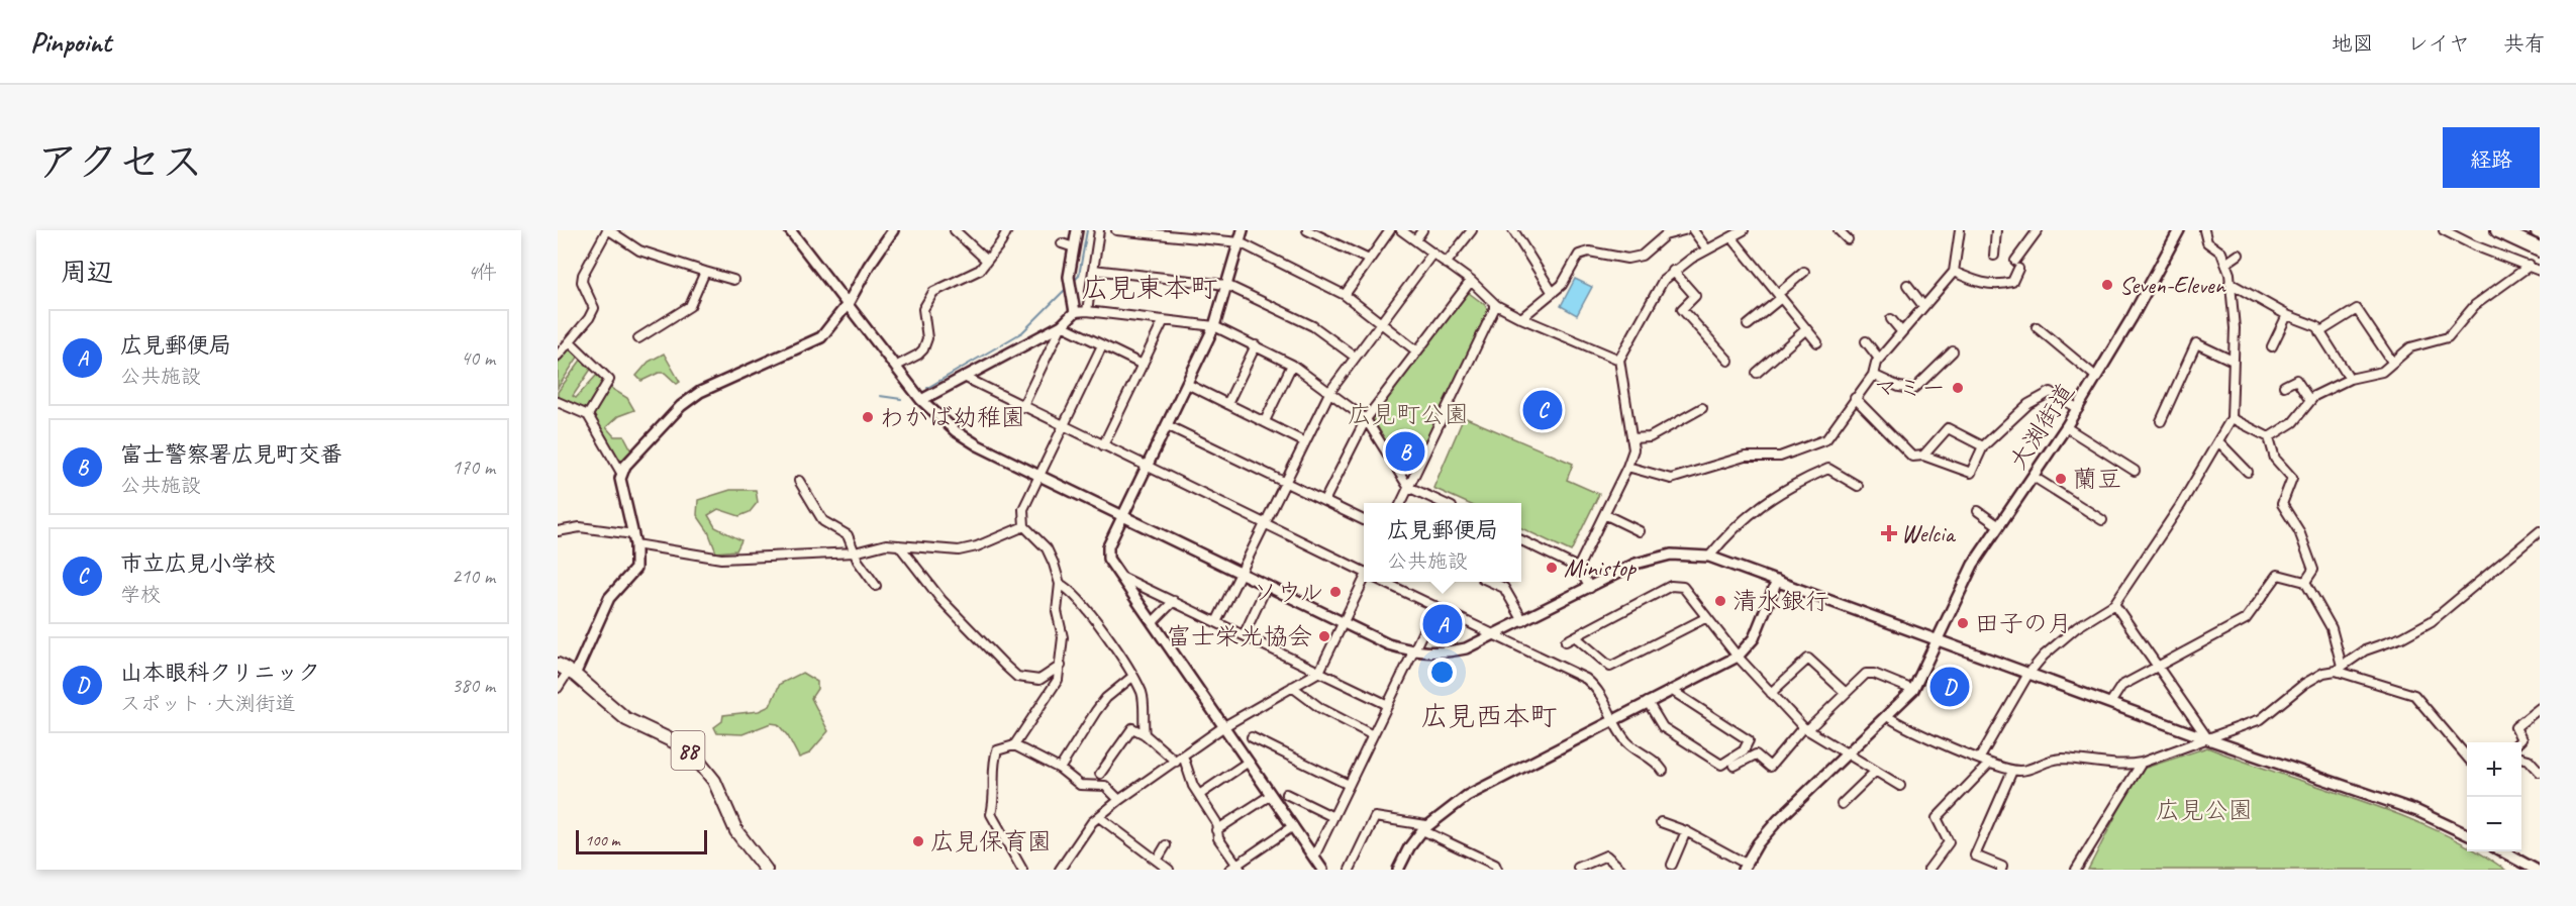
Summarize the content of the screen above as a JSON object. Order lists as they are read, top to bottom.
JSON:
{
  "streets": {
    "main road": ["88"],
    "street": ["大渕街道"]
  },
  "districts": ["広見東本町", "広見西本町"],
  "parks": ["広見町公園", "広見公園"],
  "places": {
    "other": [
      "Seven-Eleven",
      "マミー",
      "わかば幼稚園",
      "蘭豆",
      "Ministop",
      "ソウル",
      "清水銀行",
      "田子の月",
      "富士栄光協会",
      "広見保育園"
    ],
    "health": ["Welcia"]
  },
  "scale_bar": "100 m",
  "page": {
    "header": "Pinpoint",
    "nav": ["地図", "レイヤ", "共有"],
    "title": "アクセス",
    "buttons": "経路",
    "heading": ["周辺", "4件"],
    "list": [
      {
        "mark": "A",
        "name": "広見郵便局",
        "note": "公共施設",
        "value": "40 m"
      },
      {
        "mark": "B",
        "name": "富士警察署広見町交番",
        "note": "公共施設",
        "value": "170 m"
      },
      {
        "mark": "C",
        "name": "市立広見小学校",
        "note": "学校",
        "value": "210 m"
      },
      {
        "mark": "D",
        "name": "山本眼科クリニック",
        "note": "スポット · 大渕街道",
        "value": "380 m"
      }
    ],
    "pins": [
      "C",
      "B",
      "A",
      "D"
    ],
    "popup": ["広見郵便局", "公共施設"],
    "map_buttons": ["+", "−"],
    "scale": "100 m"
  }
}
